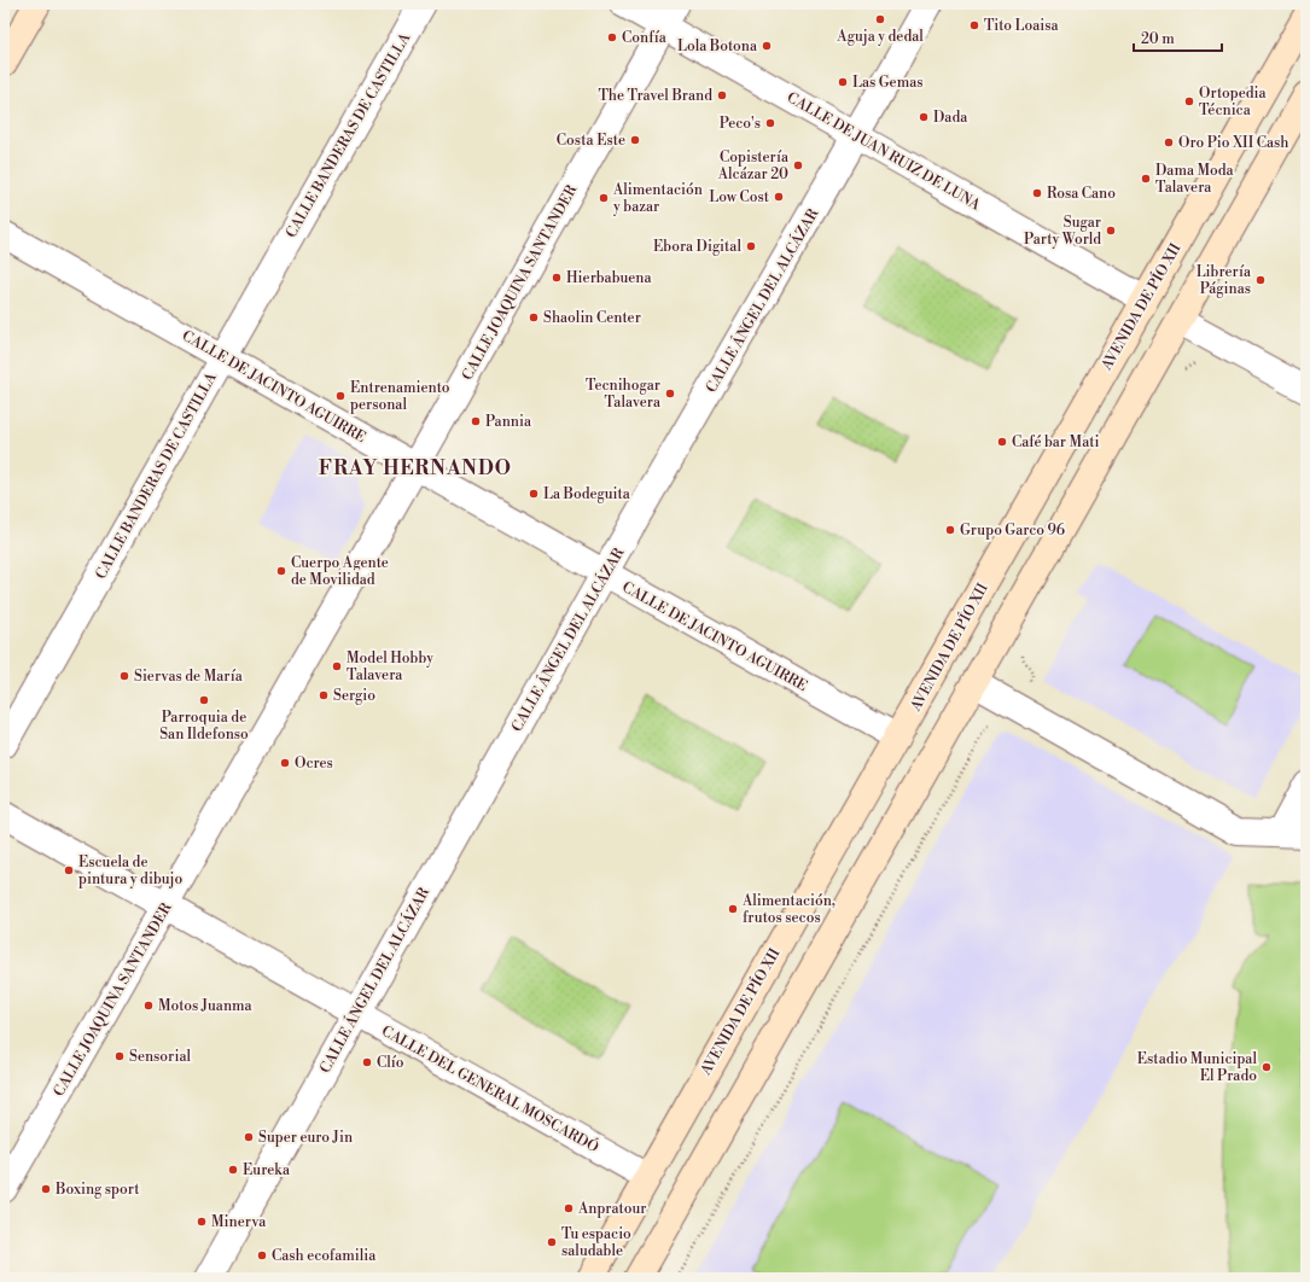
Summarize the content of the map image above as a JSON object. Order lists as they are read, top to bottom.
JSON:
{
  "streets": {
    "main road": ["AVENIDA DE PÍO XII"],
    "street": [
      "CALLE BANDERAS DE CASTILLA",
      "CALLE DE JUAN RUIZ DE LUNA",
      "CALLE JOAQUINA SANTANDER",
      "CALLE ÁNGEL DEL ALCÁZAR",
      "CALLE DE JACINTO AGUIRRE",
      "CALLE DEL GENERAL MOSCARDÓ"
    ]
  },
  "crossings": [
    ["CALLE BANDERAS DE CASTILLA", "CALLE DE JACINTO AGUIRRE"],
    ["CALLE DE JUAN RUIZ DE LUNA", "CALLE JOAQUINA SANTANDER"],
    ["CALLE DE JUAN RUIZ DE LUNA", "CALLE ÁNGEL DEL ALCÁZAR"],
    ["CALLE DE JUAN RUIZ DE LUNA", "AVENIDA DE PÍO XII"],
    ["CALLE JOAQUINA SANTANDER", "CALLE DE JACINTO AGUIRRE"],
    ["CALLE JOAQUINA SANTANDER", "CALLE DEL GENERAL MOSCARDÓ"],
    ["CALLE ÁNGEL DEL ALCÁZAR", "CALLE DE JACINTO AGUIRRE"],
    ["CALLE ÁNGEL DEL ALCÁZAR", "CALLE DEL GENERAL MOSCARDÓ"],
    ["AVENIDA DE PÍO XII", "CALLE DE JACINTO AGUIRRE"],
    ["AVENIDA DE PÍO XII", "CALLE DEL GENERAL MOSCARDÓ"]
  ],
  "districts": ["FRAY HERNANDO"],
  "places": [
    "Aguja y dedal",
    "Tito Loaisa",
    "Confía",
    "Lola Botona",
    "Las Gemas",
    "The Travel Brand",
    "Ortopedia Técnica",
    "Dada",
    "Peco's",
    "Costa Este",
    "Oro Pio XII Cash",
    "Copistería Alcázar 20",
    "Dama Moda Talavera",
    "Rosa Cano",
    "Low Cost",
    "Alimentación y bazar",
    "Sugar Party World",
    "Ebora Digital",
    "Hierbabuena",
    "Librería Páginas",
    "Shaolin Center",
    "Tecnihogar Talavera",
    "Entrenamiento personal",
    "Pannia",
    "Café bar Mati",
    "La Bodeguita",
    "Grupo Garco 96",
    "Cuerpo Agente de Movilidad",
    "Model Hobby Talavera",
    "Siervas de María",
    "Sergio",
    "Parroquia de San Ildefonso",
    "Ocres",
    "Escuela de pintura y dibujo",
    "Alimentación, frutos secos",
    "Motos Juanma",
    "Sensorial",
    "Clío",
    "Estadio Municipal El Prado",
    "Super euro Jin",
    "Eureka",
    "Boxing sport",
    "Anpratour",
    "Minerva",
    "Tu espacio saludable",
    "Cash ecofamilia"
  ],
  "scale_bar": "20 m"
}
